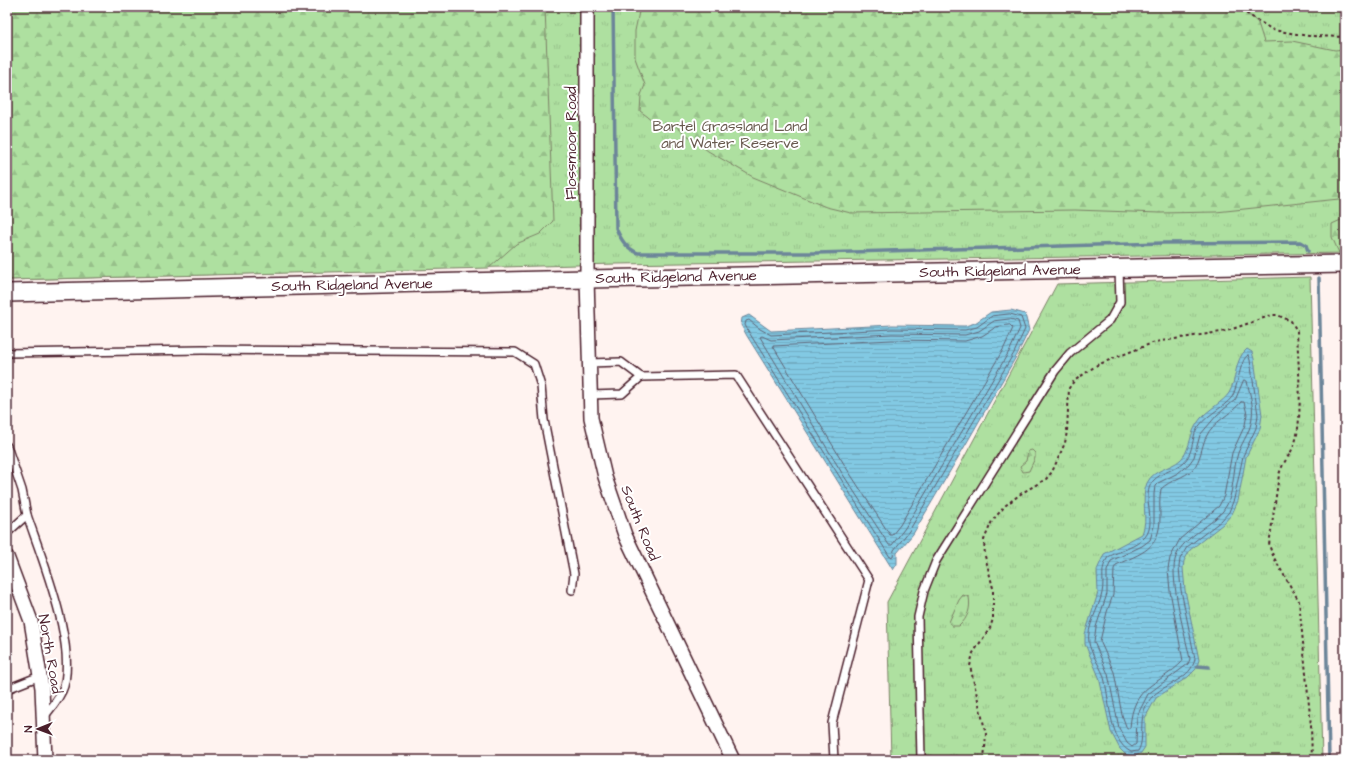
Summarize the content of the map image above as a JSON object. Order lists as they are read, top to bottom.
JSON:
{
  "streets": {
    "street": [
      "Flossmoor Road",
      "South Ridgeland Avenue",
      "South Road",
      "North Road"
    ]
  },
  "crossings": [
    ["Flossmoor Road", "South Ridgeland Avenue"],
    ["Flossmoor Road", "South Road"],
    ["South Ridgeland Avenue", "South Road"]
  ],
  "parks": ["Bartel Grassland Land and Water Reserve"],
  "north": "left"
}
